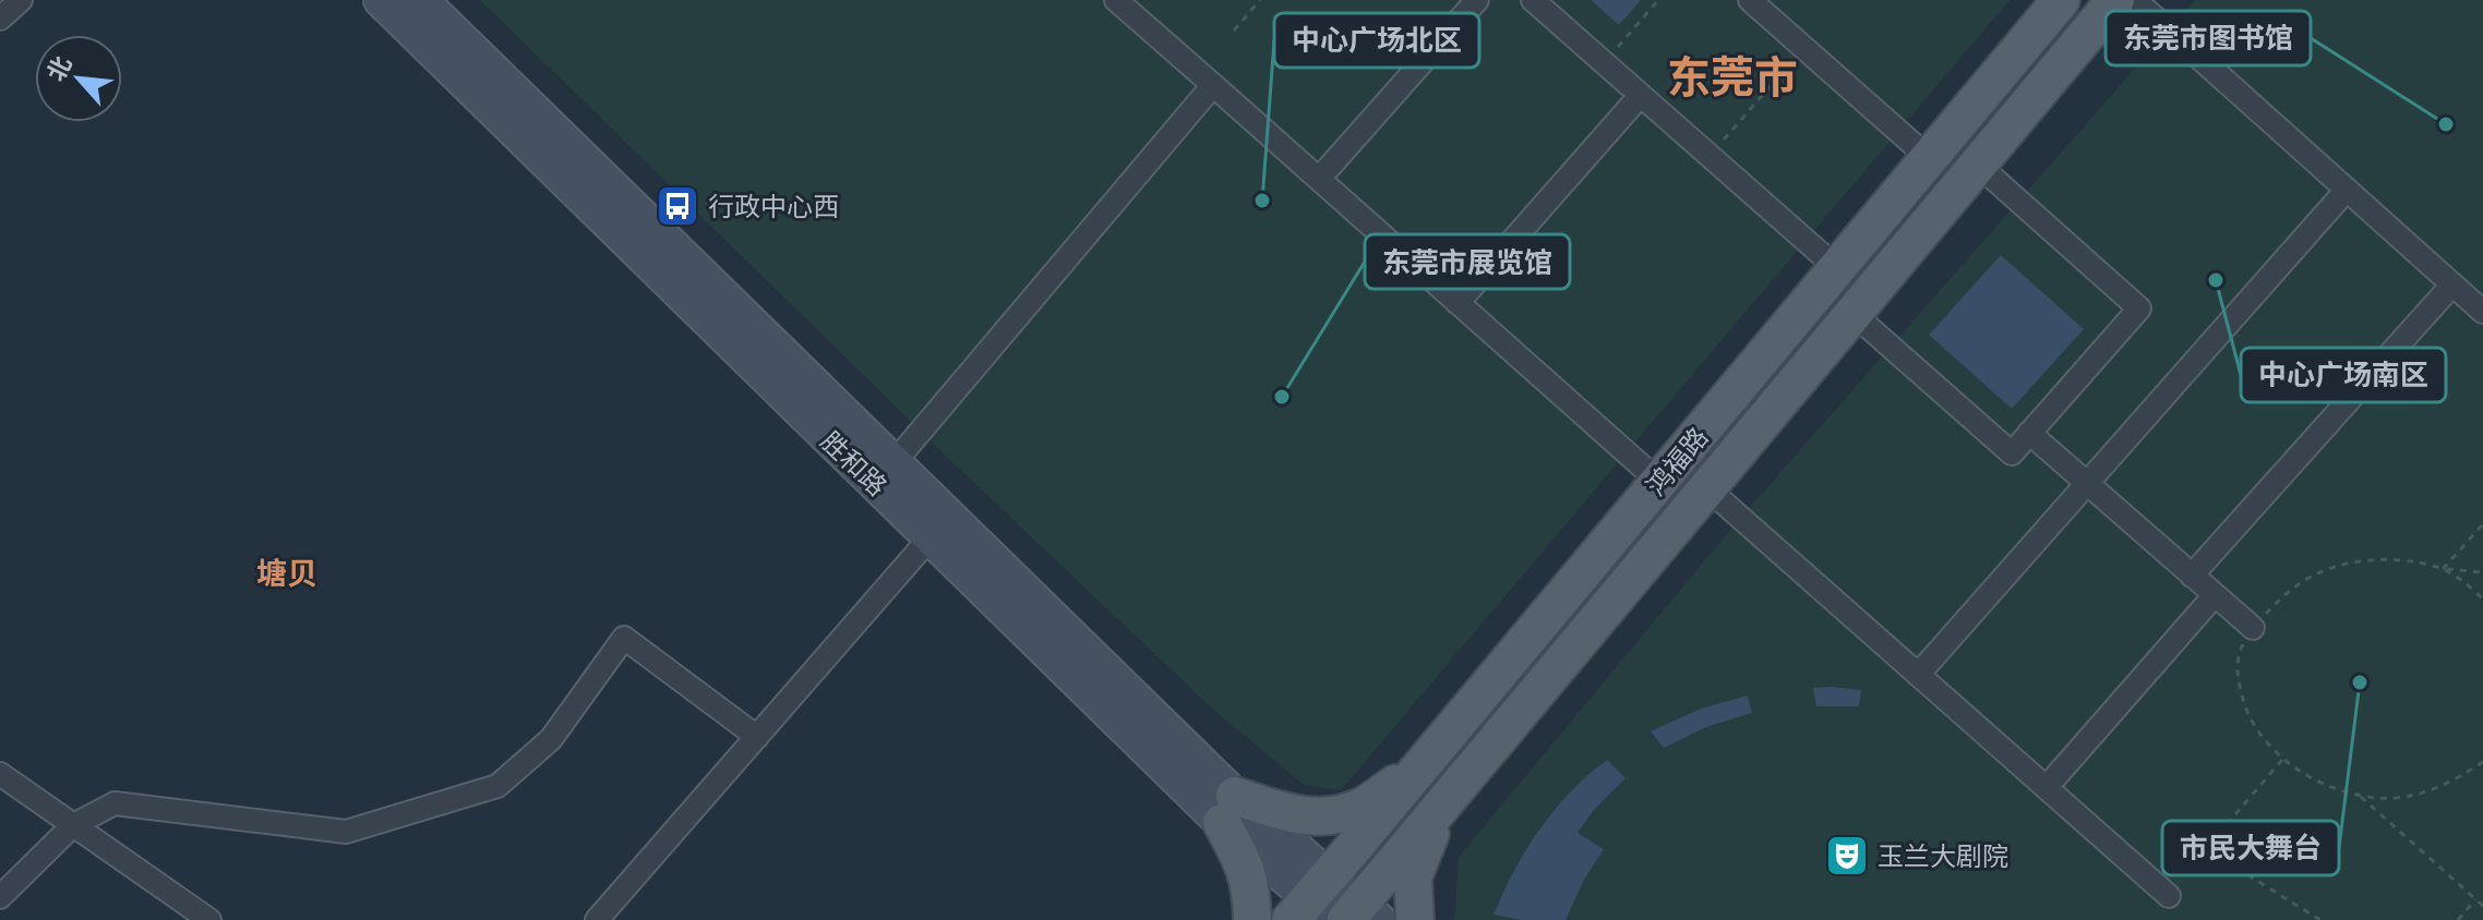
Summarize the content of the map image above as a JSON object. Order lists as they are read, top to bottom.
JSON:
{
  "streets": {
    "main road": ["鸿福路", "胜和路"]
  },
  "crossings": [
    ["鸿福路", "胜和路"]
  ],
  "districts": ["东莞市", "塘贝"],
  "places": {
    "other": [
      "东莞市图书馆",
      "中心广场北区",
      "中心广场南区",
      "东莞市展览馆",
      "市民大舞台"
    ],
    "bus stop": ["行政中心西"],
    "theatre": ["玉兰大剧院"]
  },
  "north": "top left"
}
